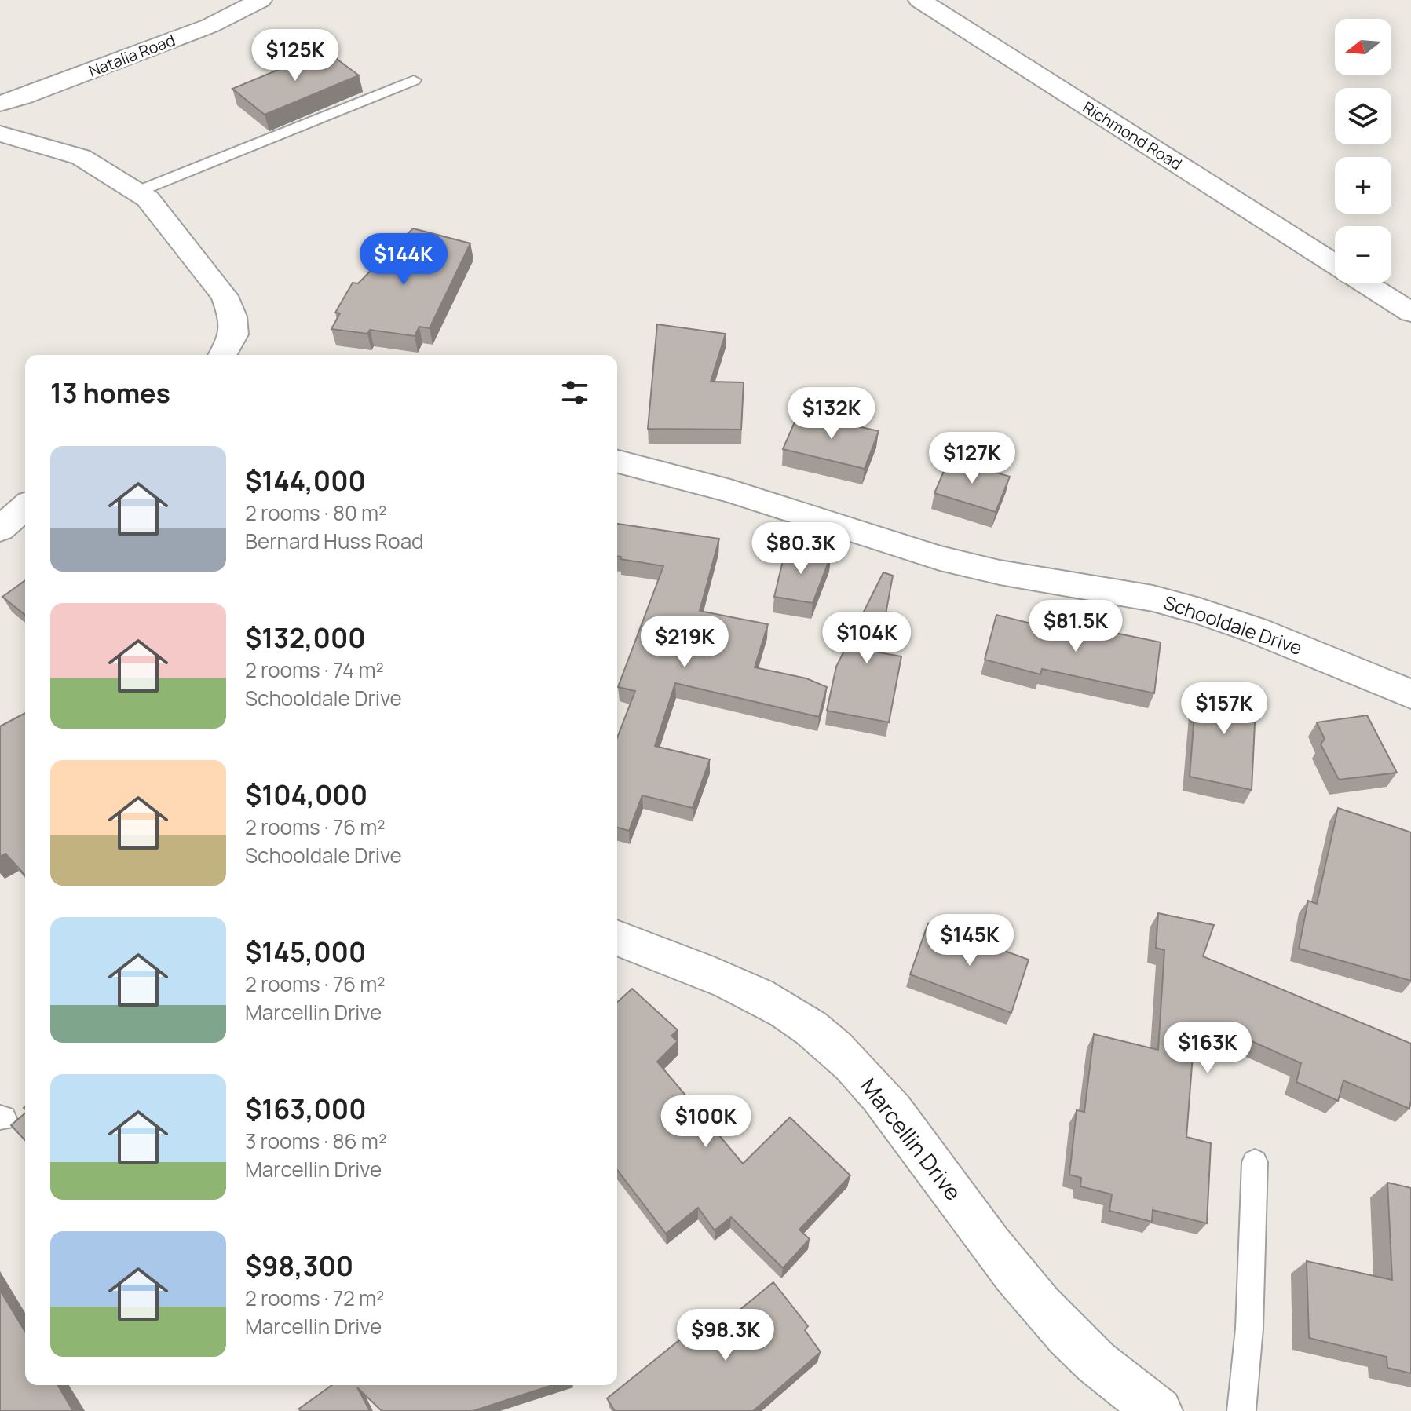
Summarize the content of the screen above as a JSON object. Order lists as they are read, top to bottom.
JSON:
{
  "streets": {
    "street": [
      "Natalia Road",
      "Richmond Road",
      "Schooldale Drive",
      "Marcellin Drive"
    ]
  },
  "north": "left",
  "page": {
    "map_buttons": ["+", "−"],
    "price": [
      "$125K",
      "$144K",
      "$132K",
      "$127K",
      "$80.3K",
      "$81.5K",
      "$104K",
      "$219K",
      "$157K",
      "$145K",
      "$163K",
      "$100K",
      "$98.3K"
    ],
    "heading": "13 homes",
    "list": [
      {
        "name": "$144,000",
        "note": "2 rooms · 80 m² · Bernard Huss Road"
      },
      {
        "name": "$132,000",
        "note": "2 rooms · 74 m² · Schooldale Drive"
      },
      {
        "name": "$104,000",
        "note": "2 rooms · 76 m² · Schooldale Drive"
      },
      {
        "name": "$145,000",
        "note": "2 rooms · 76 m² · Marcellin Drive"
      },
      {
        "name": "$163,000",
        "note": "3 rooms · 86 m² · Marcellin Drive"
      },
      {
        "name": "$98,300",
        "note": "2 rooms · 72 m² · Marcellin Drive"
      }
    ]
  }
}
